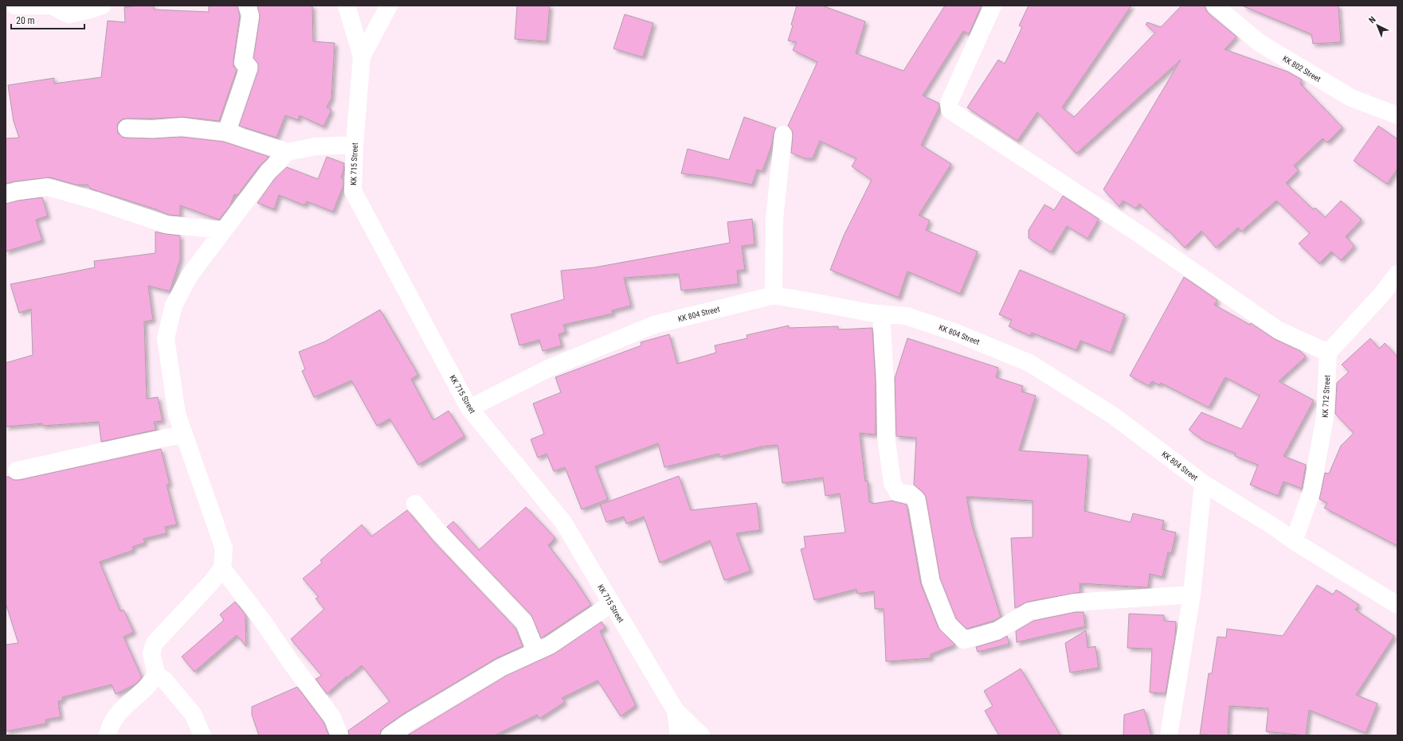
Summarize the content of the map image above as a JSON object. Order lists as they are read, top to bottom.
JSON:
{
  "streets": {
    "street": [
      "KK 802 Street",
      "KK 715 Street",
      "KK 804 Street",
      "KK 712 Street"
    ]
  },
  "crossings": [
    ["KK 715 Street", "KK 804 Street"],
    ["KK 804 Street", "KK 712 Street"]
  ],
  "scale_bar": "20 m",
  "north": "top left"
}
